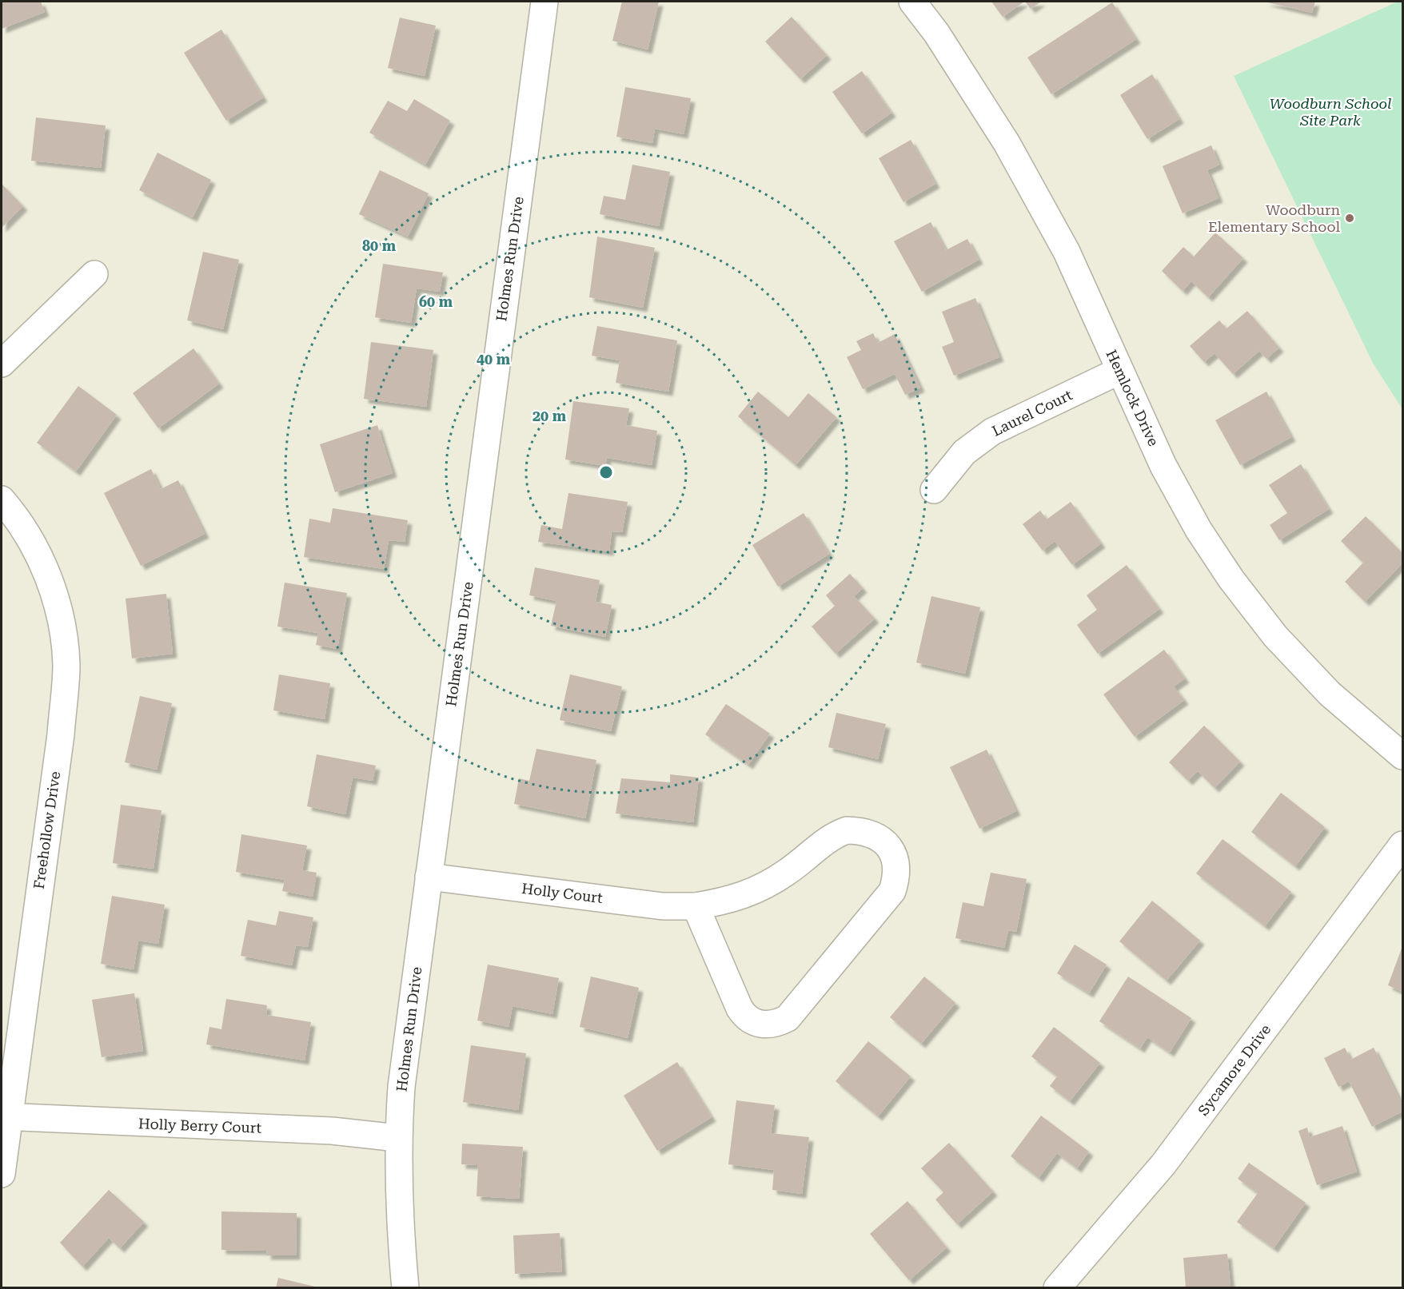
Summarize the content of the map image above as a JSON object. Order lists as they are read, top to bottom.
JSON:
{
  "streets": {
    "street": [
      "Holmes Run Drive",
      "Hemlock Drive",
      "Laurel Court",
      "Freehollow Drive",
      "Holly Court",
      "Sycamore Drive",
      "Holly Berry Court"
    ]
  },
  "crossings": [
    ["Holmes Run Drive", "Holly Court"],
    ["Holmes Run Drive", "Holly Berry Court"],
    ["Hemlock Drive", "Laurel Court"],
    ["Freehollow Drive", "Holly Berry Court"]
  ],
  "parks": ["Woodburn School Site Park"],
  "places": ["Woodburn Elementary School"],
  "rings": [
    "80 m",
    "60 m",
    "40 m",
    "20 m"
  ]
}
